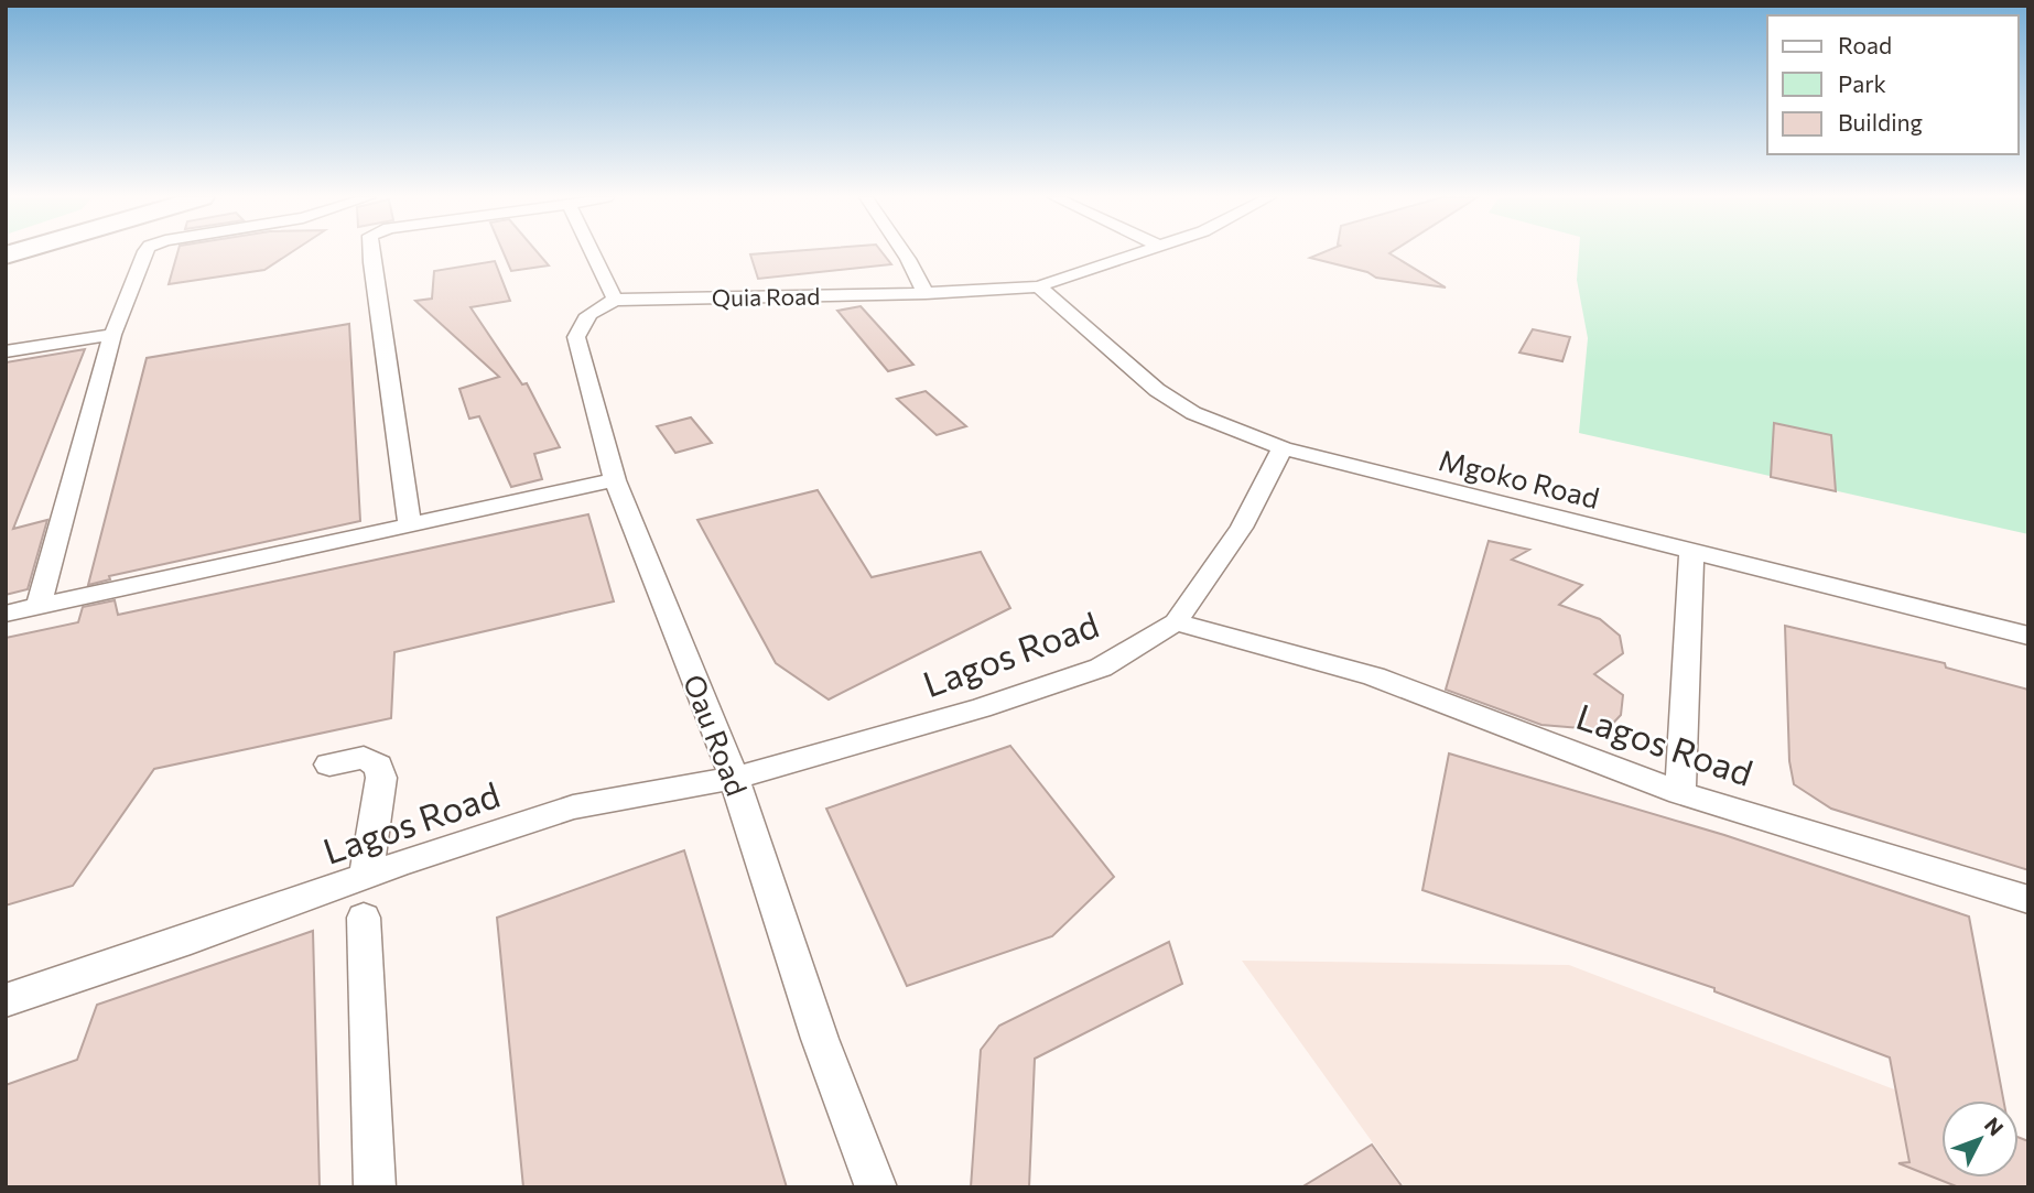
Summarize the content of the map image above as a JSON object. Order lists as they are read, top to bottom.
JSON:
{
  "streets": {
    "street": [
      "Quia Road",
      "Mgoko Road",
      "Lagos Road",
      "Oau Road"
    ]
  },
  "crossings": [
    ["Quia Road", "Mgoko Road"],
    ["Quia Road", "Oau Road"],
    ["Lagos Road", "Oau Road"]
  ],
  "legend": ["Road", "Park", "Building"],
  "north": "top right"
}
